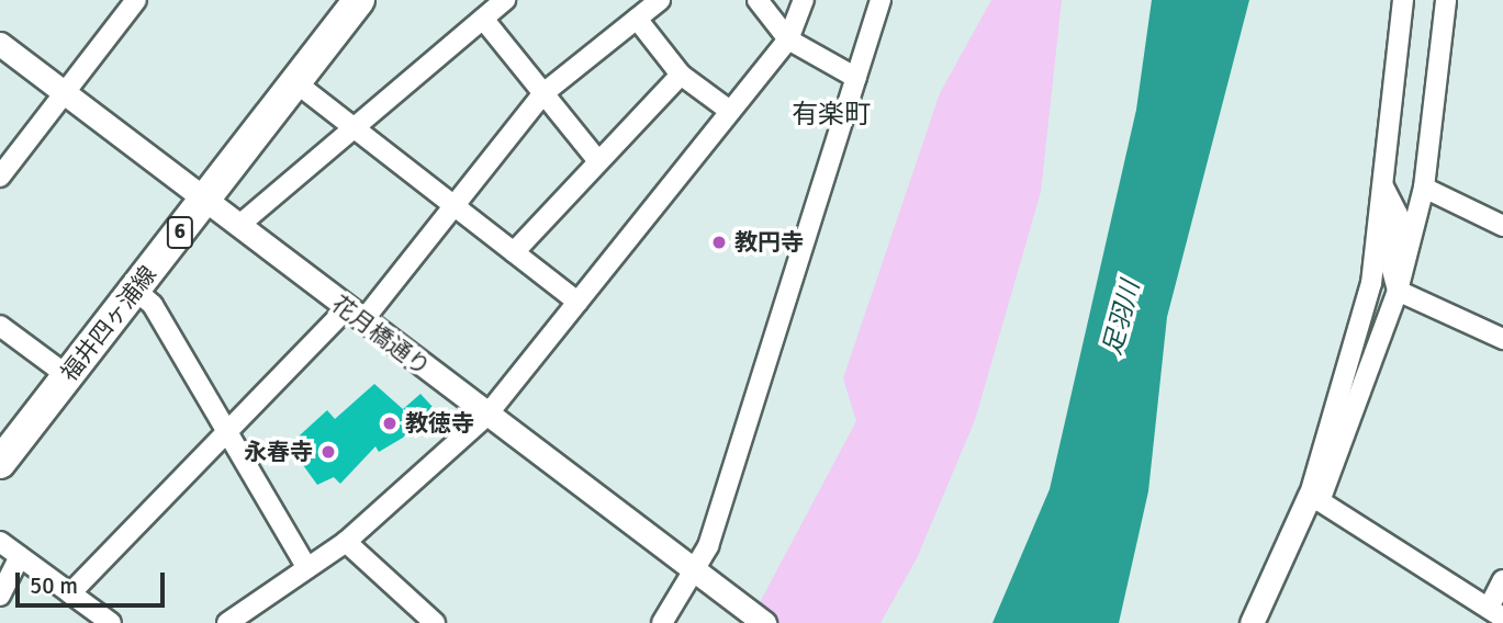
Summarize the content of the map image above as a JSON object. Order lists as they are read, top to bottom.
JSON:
{
  "streets": {
    "main road": ["6", "福井四ヶ浦線"],
    "street": ["花月橋通り"]
  },
  "crossings": [
    ["福井四ヶ浦線", "花月橋通り"]
  ],
  "districts": ["有楽町"],
  "water": ["足羽川"],
  "places": ["教円寺", "教徳寺", "永春寺"],
  "scale_bar": "50 m"
}
